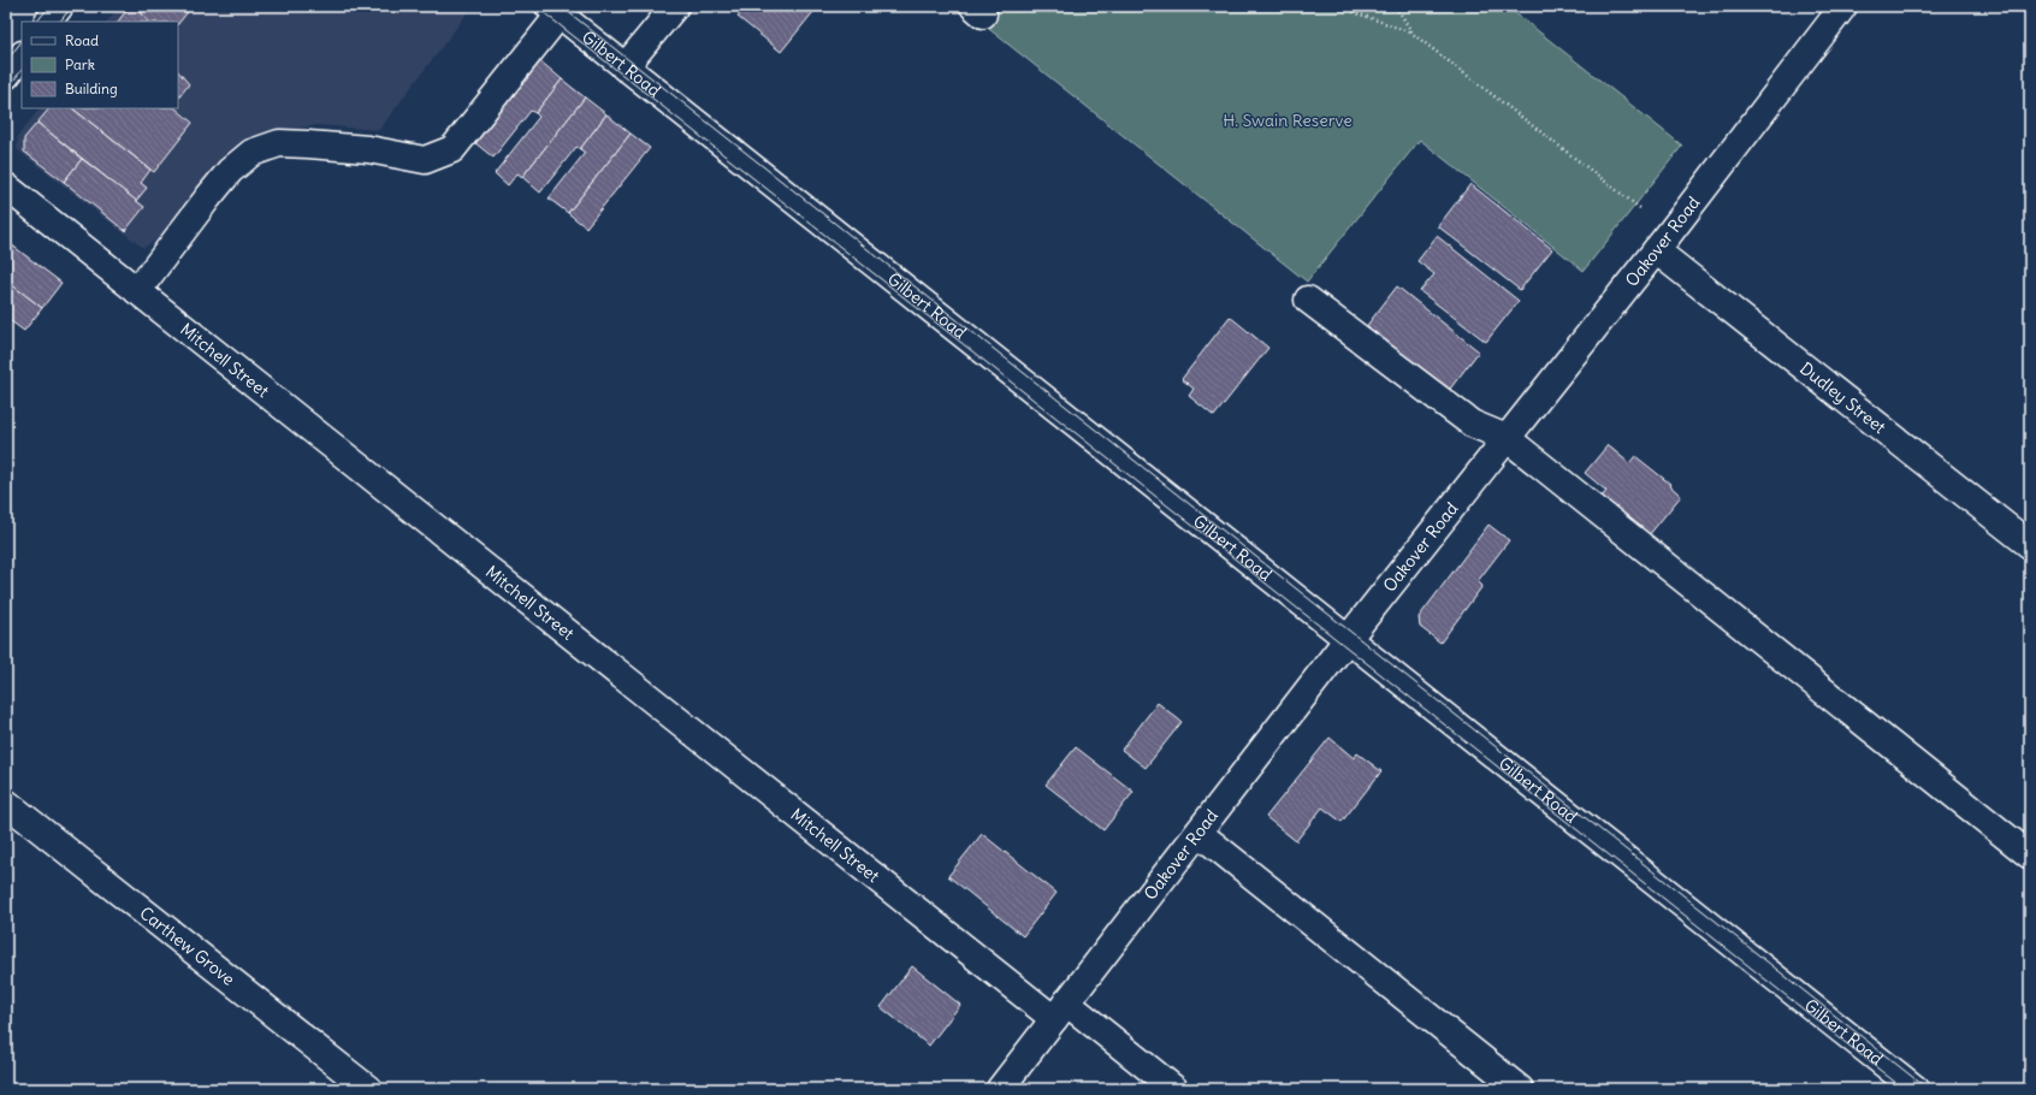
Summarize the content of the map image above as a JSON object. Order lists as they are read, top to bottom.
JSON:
{
  "streets": {
    "street": [
      "Gilbert Road",
      "Oakover Road",
      "Mitchell Street",
      "Dudley Street",
      "Carthew Grove"
    ]
  },
  "crossings": [
    ["Gilbert Road", "Oakover Road"],
    ["Oakover Road", "Mitchell Street"],
    ["Oakover Road", "Dudley Street"]
  ],
  "parks": ["H. Swain Reserve"],
  "legend": ["Road", "Park", "Building"]
}
